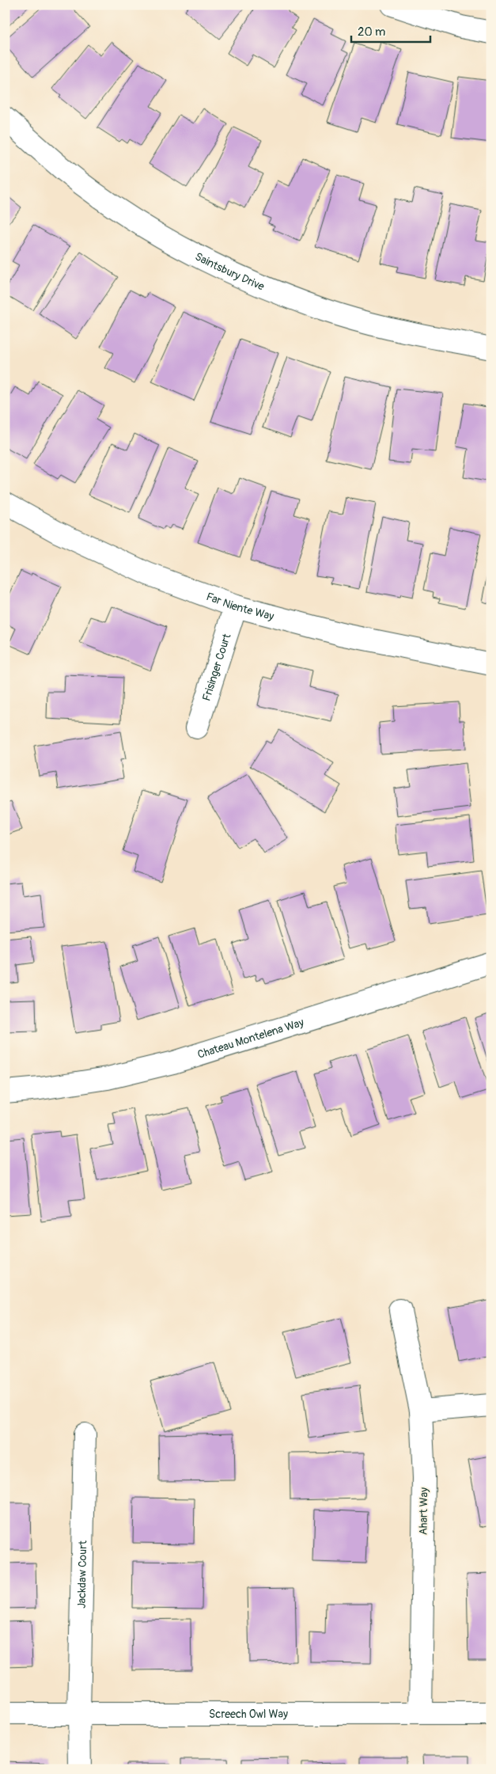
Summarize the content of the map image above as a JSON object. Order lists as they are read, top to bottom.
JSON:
{
  "streets": {
    "street": [
      "Saintsbury Drive",
      "Far Niente Way",
      "Frisinger Court",
      "Chateau Montelena Way",
      "Ahart Way",
      "Jackdaw Court",
      "Screech Owl Way"
    ]
  },
  "crossings": [
    ["Far Niente Way", "Frisinger Court"],
    ["Ahart Way", "Screech Owl Way"],
    ["Jackdaw Court", "Screech Owl Way"]
  ],
  "scale_bar": "20 m"
}
